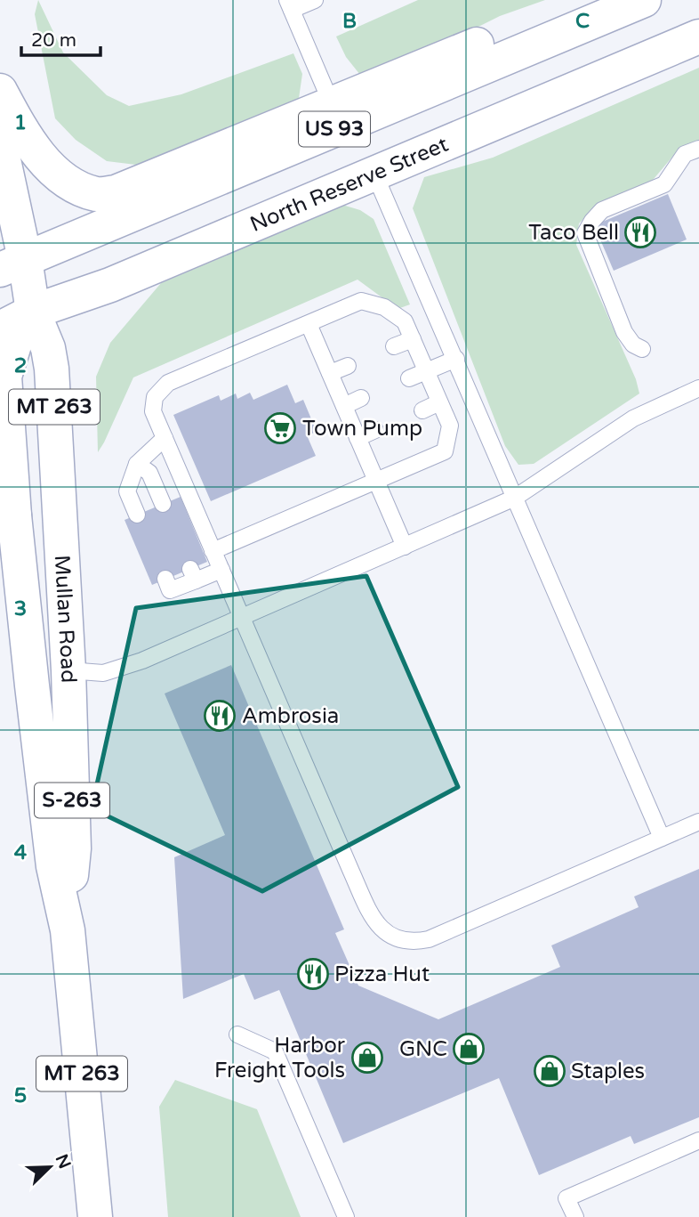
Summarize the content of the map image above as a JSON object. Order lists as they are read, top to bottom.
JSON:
{
  "streets": {
    "main road": [
      "US 93",
      "North Reserve Street",
      "MT 263",
      "Mullan Road",
      "S-263"
    ]
  },
  "crossings": [
    ["US 93", "Mullan Road"],
    ["North Reserve Street", "Mullan Road"]
  ],
  "places": {
    "restaurant": ["Taco Bell", "Ambrosia", "Pizza Hut"],
    "supermarket": ["Town Pump"],
    "shop": ["GNC", "Harbor Freight Tools", "Staples"]
  },
  "scale_bar": "20 m",
  "north": "top right",
  "grid": {
    "columns": ["B", "C"],
    "rows": [
      "1",
      "2",
      "3",
      "4",
      "5"
    ]
  }
}
